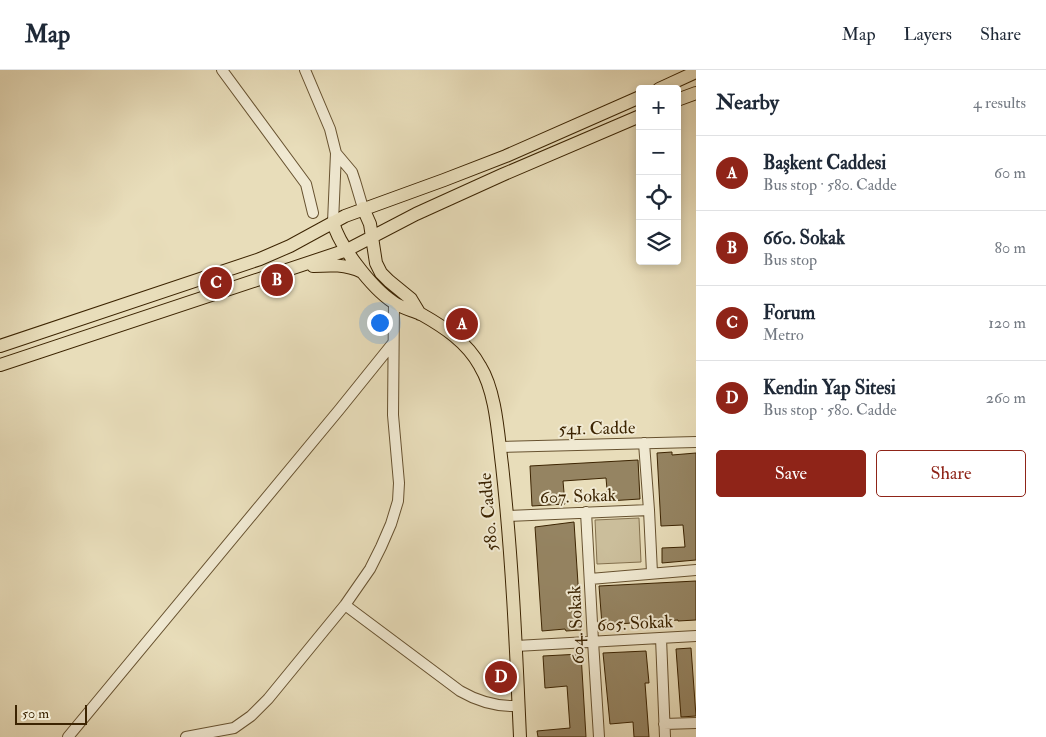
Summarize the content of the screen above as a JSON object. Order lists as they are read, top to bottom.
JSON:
{
  "streets": {
    "main road": ["580. Cadde"],
    "street": [
      "541. Cadde",
      "607. Sokak",
      "605. Sokak",
      "604. Sokak"
    ]
  },
  "crossings": [
    ["541. Cadde", "580. Cadde"],
    ["607. Sokak", "580. Cadde"],
    ["607. Sokak", "604. Sokak"],
    ["580. Cadde", "605. Sokak"],
    ["605. Sokak", "604. Sokak"]
  ],
  "scale_bar": "50 m",
  "page": {
    "header": "Map",
    "nav": ["Map", "Layers", "Share"],
    "heading": ["Nearby", "4 results"],
    "map_buttons": ["+", "−"],
    "list": [
      {
        "mark": "A",
        "name": "Başkent Caddesi",
        "note": "Bus stop · 580. Cadde",
        "value": "60 m"
      },
      {
        "mark": "B",
        "name": "660. Sokak",
        "note": "Bus stop",
        "value": "80 m"
      },
      {
        "mark": "C",
        "name": "Forum",
        "note": "Metro",
        "value": "120 m"
      },
      {
        "mark": "D",
        "name": "Kendin Yap Sitesi",
        "note": "Bus stop · 580. Cadde",
        "value": "260 m"
      }
    ],
    "pins": [
      "B",
      "C",
      "A",
      "D"
    ],
    "buttons": ["Save", "Share"],
    "scale": "50 m"
  }
}
